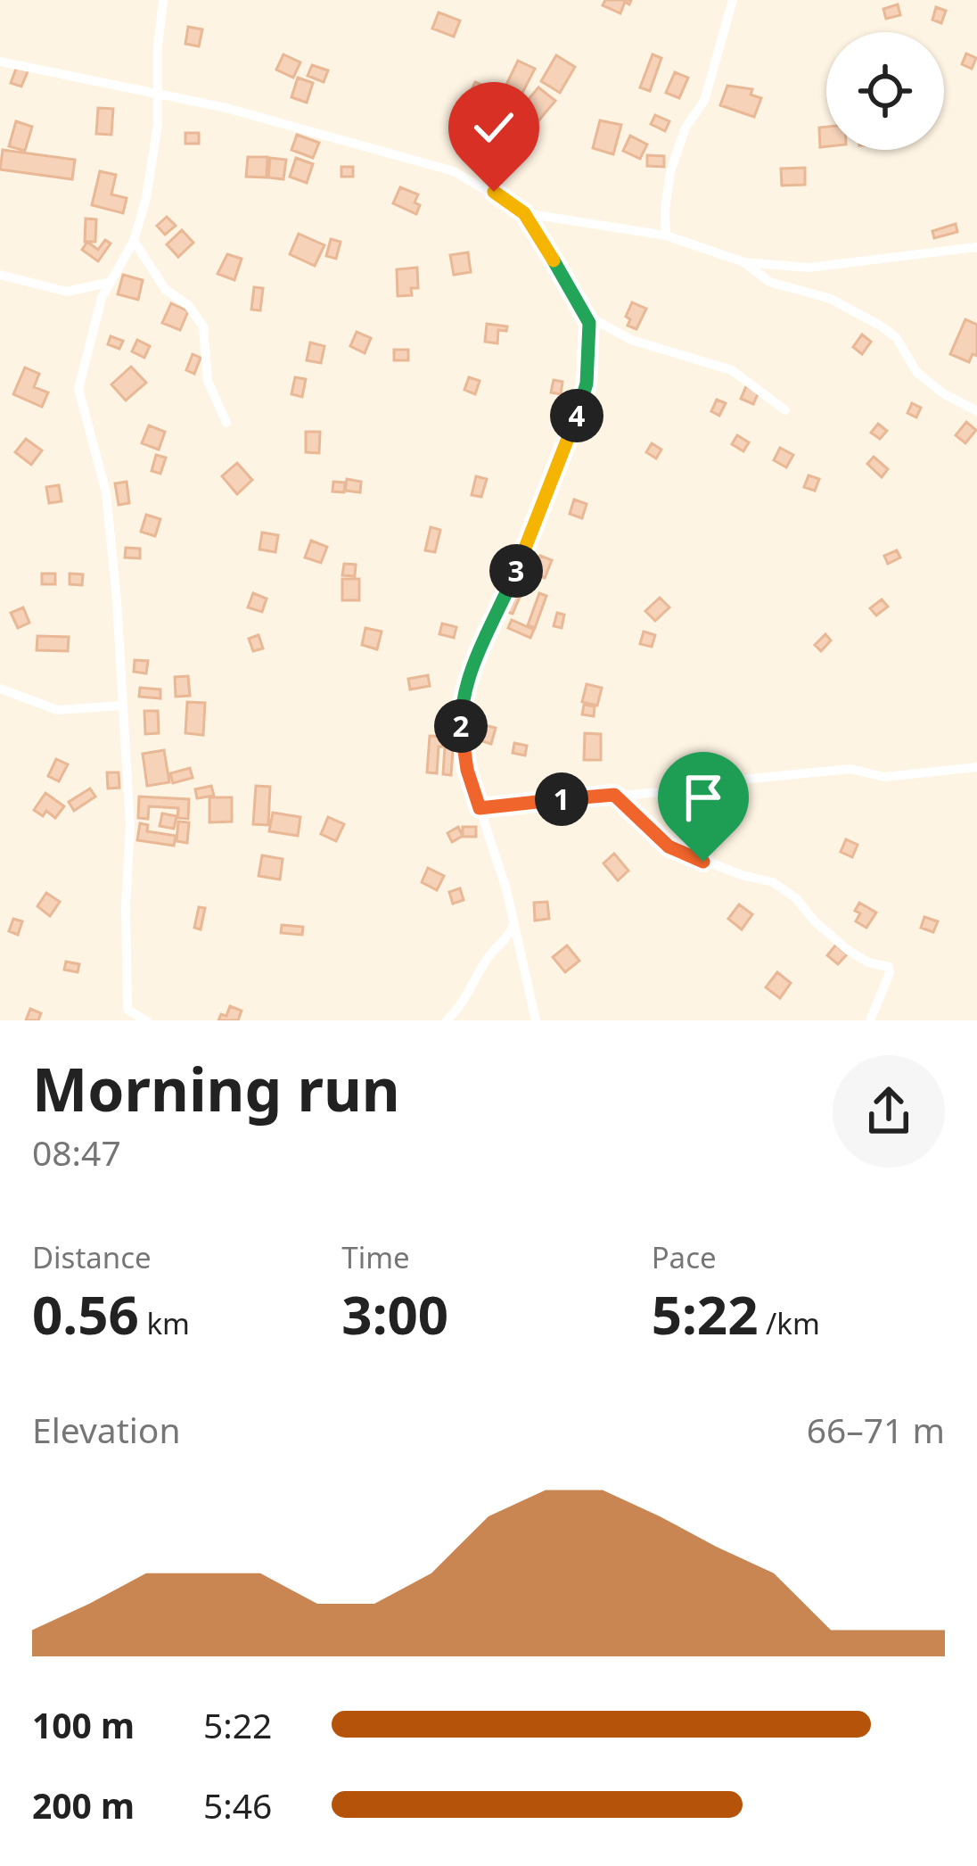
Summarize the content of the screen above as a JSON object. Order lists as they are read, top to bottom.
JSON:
{
  "page": {
    "pins": [
      "4",
      "3",
      "2",
      "1"
    ],
    "heading": ["Morning run", "08:47"],
    "stats": [
      ["Distance", "0.56 km"],
      ["Time", "3:00"],
      ["Pace", "5:22 /km"]
    ],
    "chart": ["Elevation", "66–71 m"],
    "list": [
      {
        "name": "100 m",
        "note": "5:22"
      },
      {
        "name": "200 m",
        "note": "5:46"
      }
    ]
  }
}
